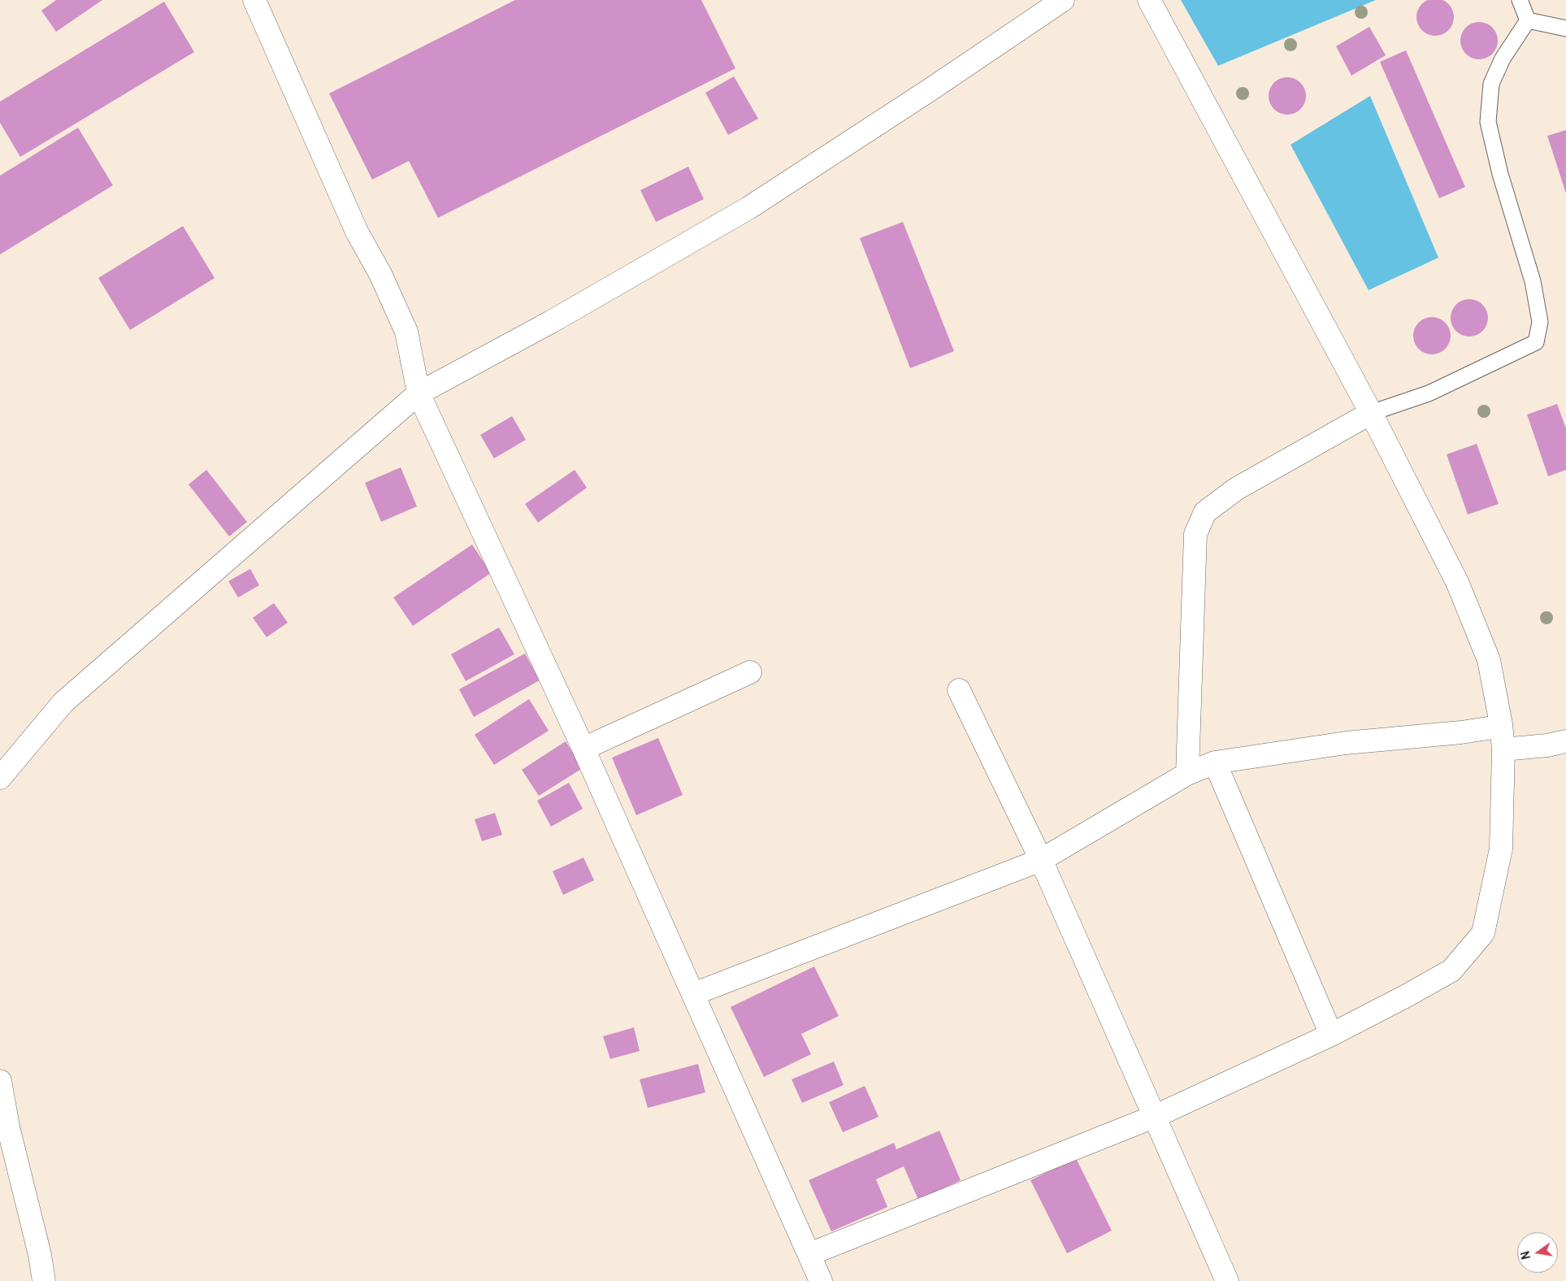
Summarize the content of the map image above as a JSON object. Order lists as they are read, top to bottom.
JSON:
{
  "north": "left"
}
